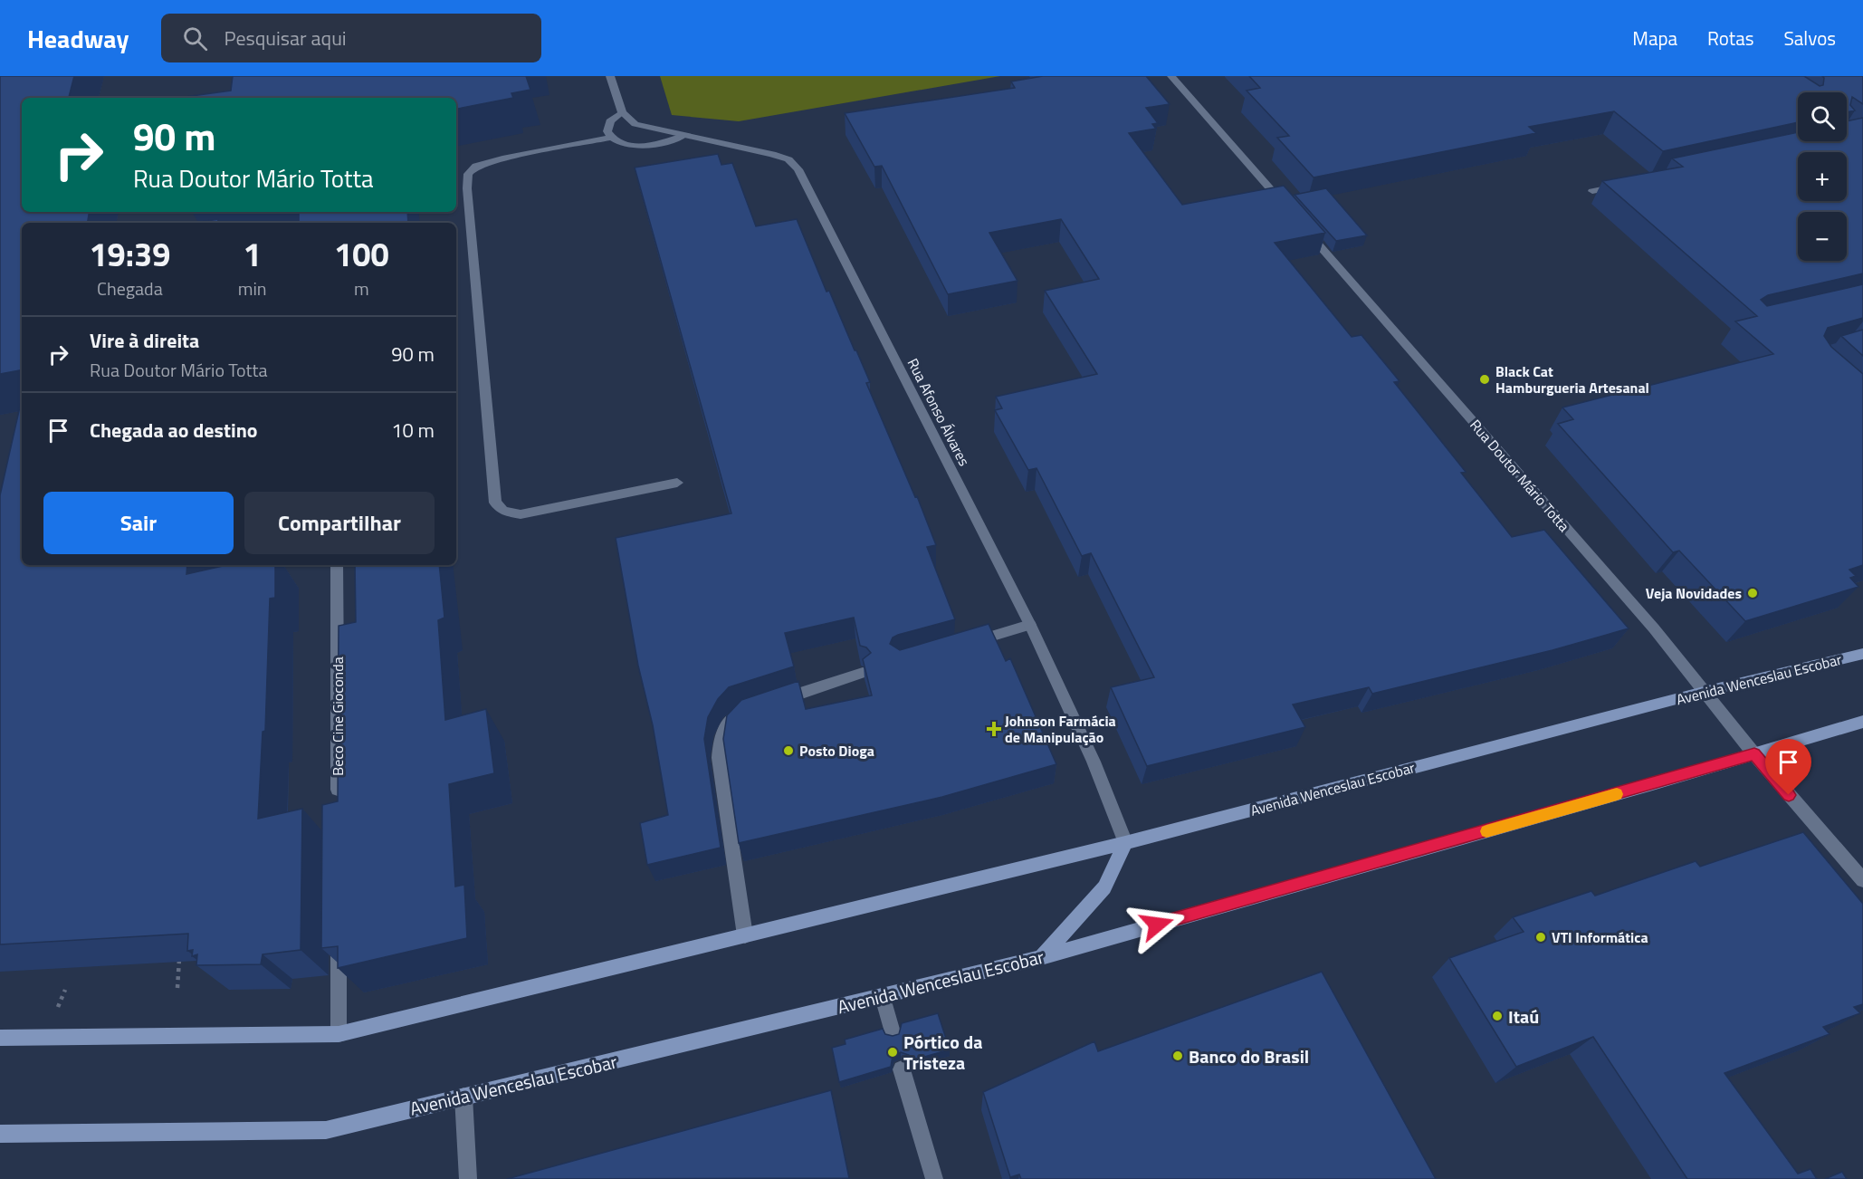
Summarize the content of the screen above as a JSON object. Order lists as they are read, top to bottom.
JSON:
{
  "streets": {
    "main road": ["Avenida Wenceslau Escobar"],
    "street": ["Rua Afonso Álvares", "Rua Doutor Mário Totta", "Beco Cine Gioconda"]
  },
  "crossings": [
    ["Rua Afonso Álvares", "Avenida Wenceslau Escobar"],
    ["Rua Doutor Mário Totta", "Avenida Wenceslau Escobar"]
  ],
  "places": {
    "other": [
      "Black Cat Hamburgueria Artesanal",
      "Veja Novidades",
      "Posto Dioga",
      "VTI Informática",
      "Itaú",
      "Pórtico da Tristeza",
      "Banco do Brasil"
    ],
    "health": ["Johnson Farmácia de Manipulação"]
  },
  "page": {
    "header": "Headway",
    "search": "Pesquisar aqui",
    "nav": ["Mapa", "Rotas", "Salvos"],
    "map_buttons": ["+", "−"],
    "turn": ["90 m", "Rua Doutor Mário Totta"],
    "eta": [
      "19:39",
      "Chegada",
      "1",
      "min",
      "100",
      "m"
    ],
    "list": [
      {
        "name": "Vire à direita",
        "note": "Rua Doutor Mário Totta",
        "value": "90 m"
      },
      {
        "name": "Chegada ao destino",
        "value": "10 m"
      }
    ],
    "buttons": ["Sair", "Compartilhar"]
  }
}
